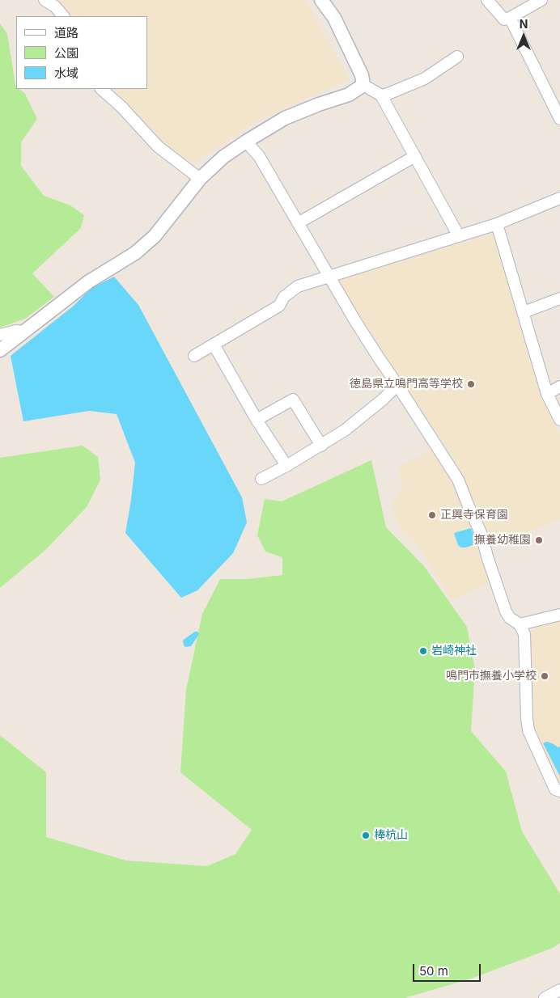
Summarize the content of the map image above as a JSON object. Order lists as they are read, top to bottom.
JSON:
{
  "places": [
    "徳島県立鳴門高等学校",
    "正興寺保育園",
    "撫養幼稚園",
    "岩崎神社",
    "鳴門市撫養小学校",
    "棒杭山"
  ],
  "legend": ["道路", "公園", "水域"],
  "scale_bar": "50 m",
  "north": "top"
}
